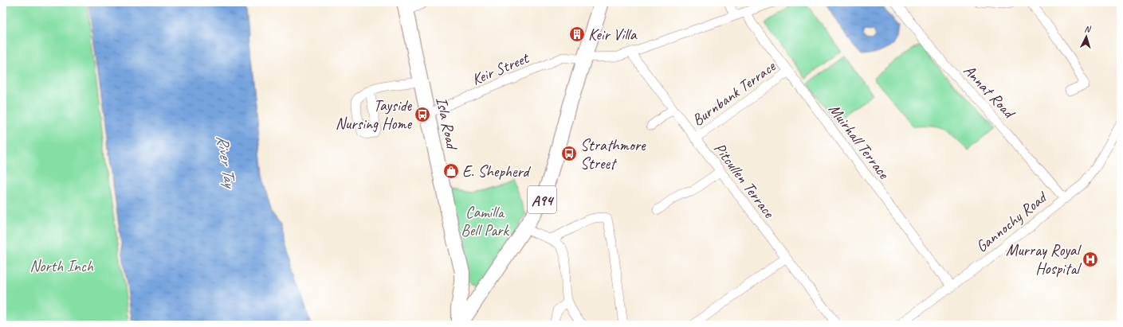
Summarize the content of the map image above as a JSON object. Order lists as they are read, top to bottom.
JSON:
{
  "streets": {
    "main road": ["Isla Road", "A94"],
    "street": [
      "Keir Street",
      "Annat Road",
      "Burnbank Terrace",
      "Muirhall Terrace",
      "Pitcullen Terrace",
      "Gannochy Road"
    ]
  },
  "crossings": [
    ["Keir Street", "Isla Road"],
    ["Keir Street", "Muirhall Terrace"],
    ["Keir Street", "Pitcullen Terrace"],
    ["Keir Street", "A94"],
    ["Annat Road", "Gannochy Road"],
    ["Burnbank Terrace", "Muirhall Terrace"],
    ["Burnbank Terrace", "Pitcullen Terrace"],
    ["Isla Road", "A94"],
    ["Muirhall Terrace", "Gannochy Road"]
  ],
  "water": ["River Tay"],
  "parks": ["Camilla Bell Park", "North Inch"],
  "places": {
    "building": ["Keir Villa"],
    "bus stop": ["Tayside Nursing Home", "Strathmore Street"],
    "shop": ["E. Shepherd"],
    "hospital": ["Murray Royal Hospital"]
  },
  "north": "top"
}
